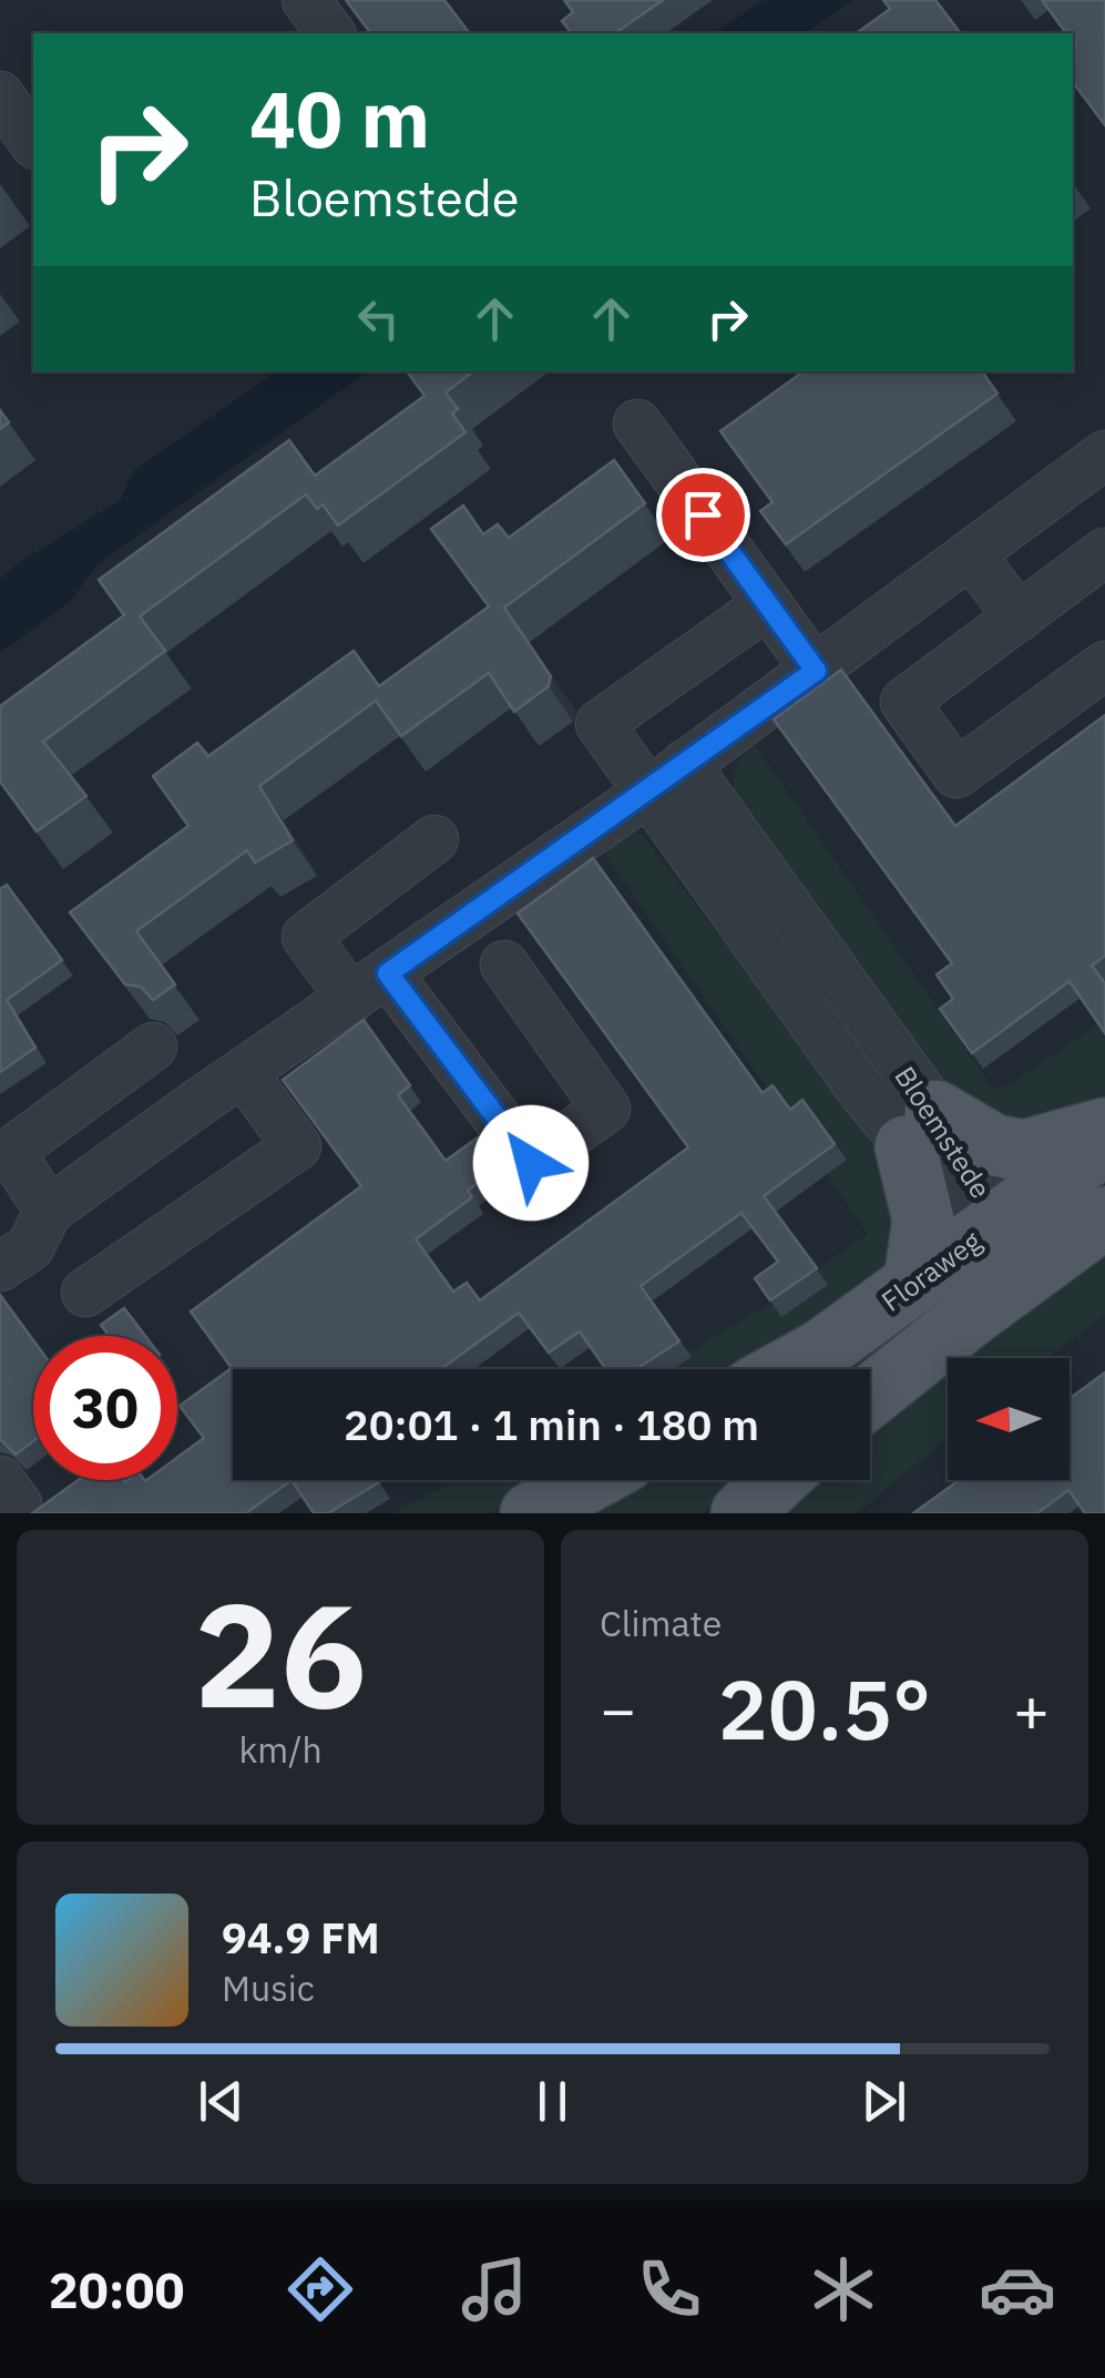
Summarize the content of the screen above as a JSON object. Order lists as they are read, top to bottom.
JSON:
{
  "streets": {
    "main road": ["Floraweg"],
    "street": ["Bloemstede"]
  },
  "crossings": [
    ["Bloemstede", "Floraweg"]
  ],
  "north": "left",
  "page": {
    "turn": ["40 m", "Bloemstede"],
    "limit": "30",
    "trip": "20:01 · 1 min · 180 m",
    "tile": [
      ["26", "km/h"],
      "Climate"
    ],
    "heat": ["−", "20.5°", "+"],
    "song": ["94.9 FM", "Music"],
    "tabs": "20:00"
  }
}
